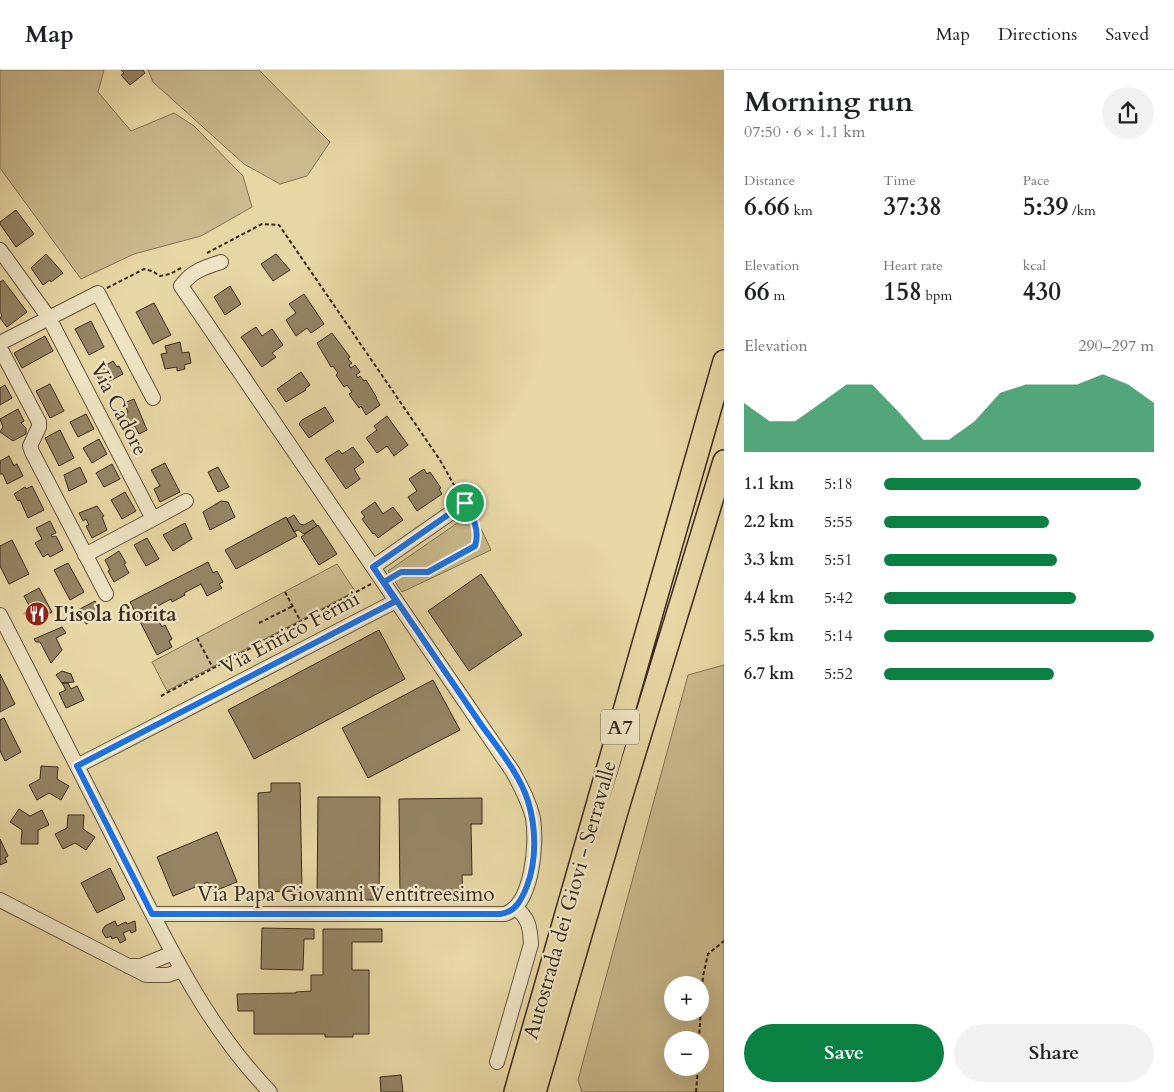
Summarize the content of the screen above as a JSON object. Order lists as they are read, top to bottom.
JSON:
{
  "streets": {
    "highway": ["A7", "Autostrada dei Giovi - Serravalle"],
    "street": ["Via Cadore", "Via Enrico Fermi", "Via Papa Giovanni Ventitreesimo"]
  },
  "crossings": [
    ["Via Enrico Fermi", "Via Papa Giovanni Ventitreesimo"]
  ],
  "places": {
    "restaurant": ["L'isola fiorita"]
  },
  "page": {
    "header": "Map",
    "nav": ["Map", "Directions", "Saved"],
    "heading": ["Morning run", "07:50 · 6 × 1.1 km"],
    "stats": [
      ["Distance", "6.66 km"],
      ["Time", "37:38"],
      ["Pace", "5:39 /km"],
      ["Elevation", "66 m"],
      ["Heart rate", "158 bpm"],
      ["kcal", "430"]
    ],
    "chart": ["Elevation", "290–297 m"],
    "list": [
      {
        "name": "1.1 km",
        "note": "5:18"
      },
      {
        "name": "2.2 km",
        "note": "5:55"
      },
      {
        "name": "3.3 km",
        "note": "5:51"
      },
      {
        "name": "4.4 km",
        "note": "5:42"
      },
      {
        "name": "5.5 km",
        "note": "5:14"
      },
      {
        "name": "6.7 km",
        "note": "5:52"
      }
    ],
    "map_buttons": ["+", "−"],
    "buttons": ["Save", "Share"]
  }
}
